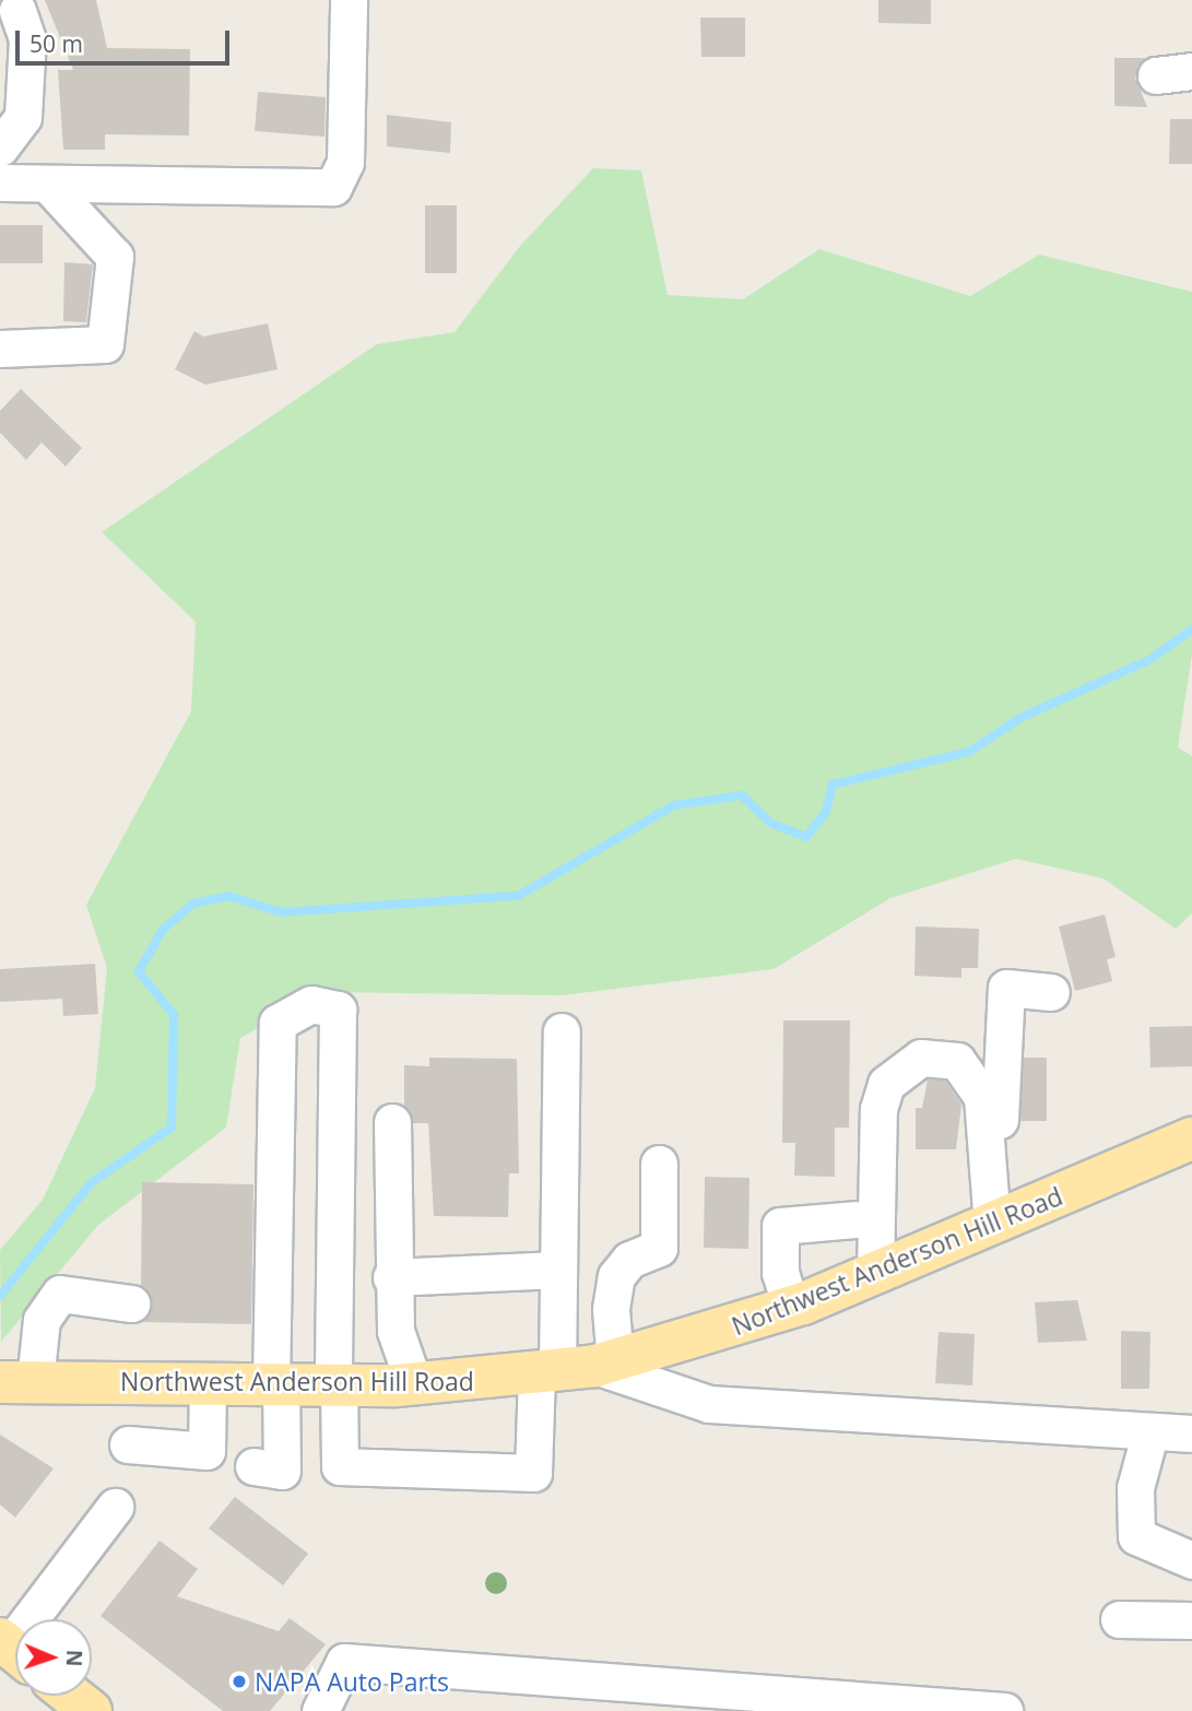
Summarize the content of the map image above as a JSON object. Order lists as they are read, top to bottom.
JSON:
{
  "streets": {
    "main road": ["Northwest Anderson Hill Road"]
  },
  "places": ["NAPA Auto Parts"],
  "scale_bar": "50 m",
  "north": "right"
}
